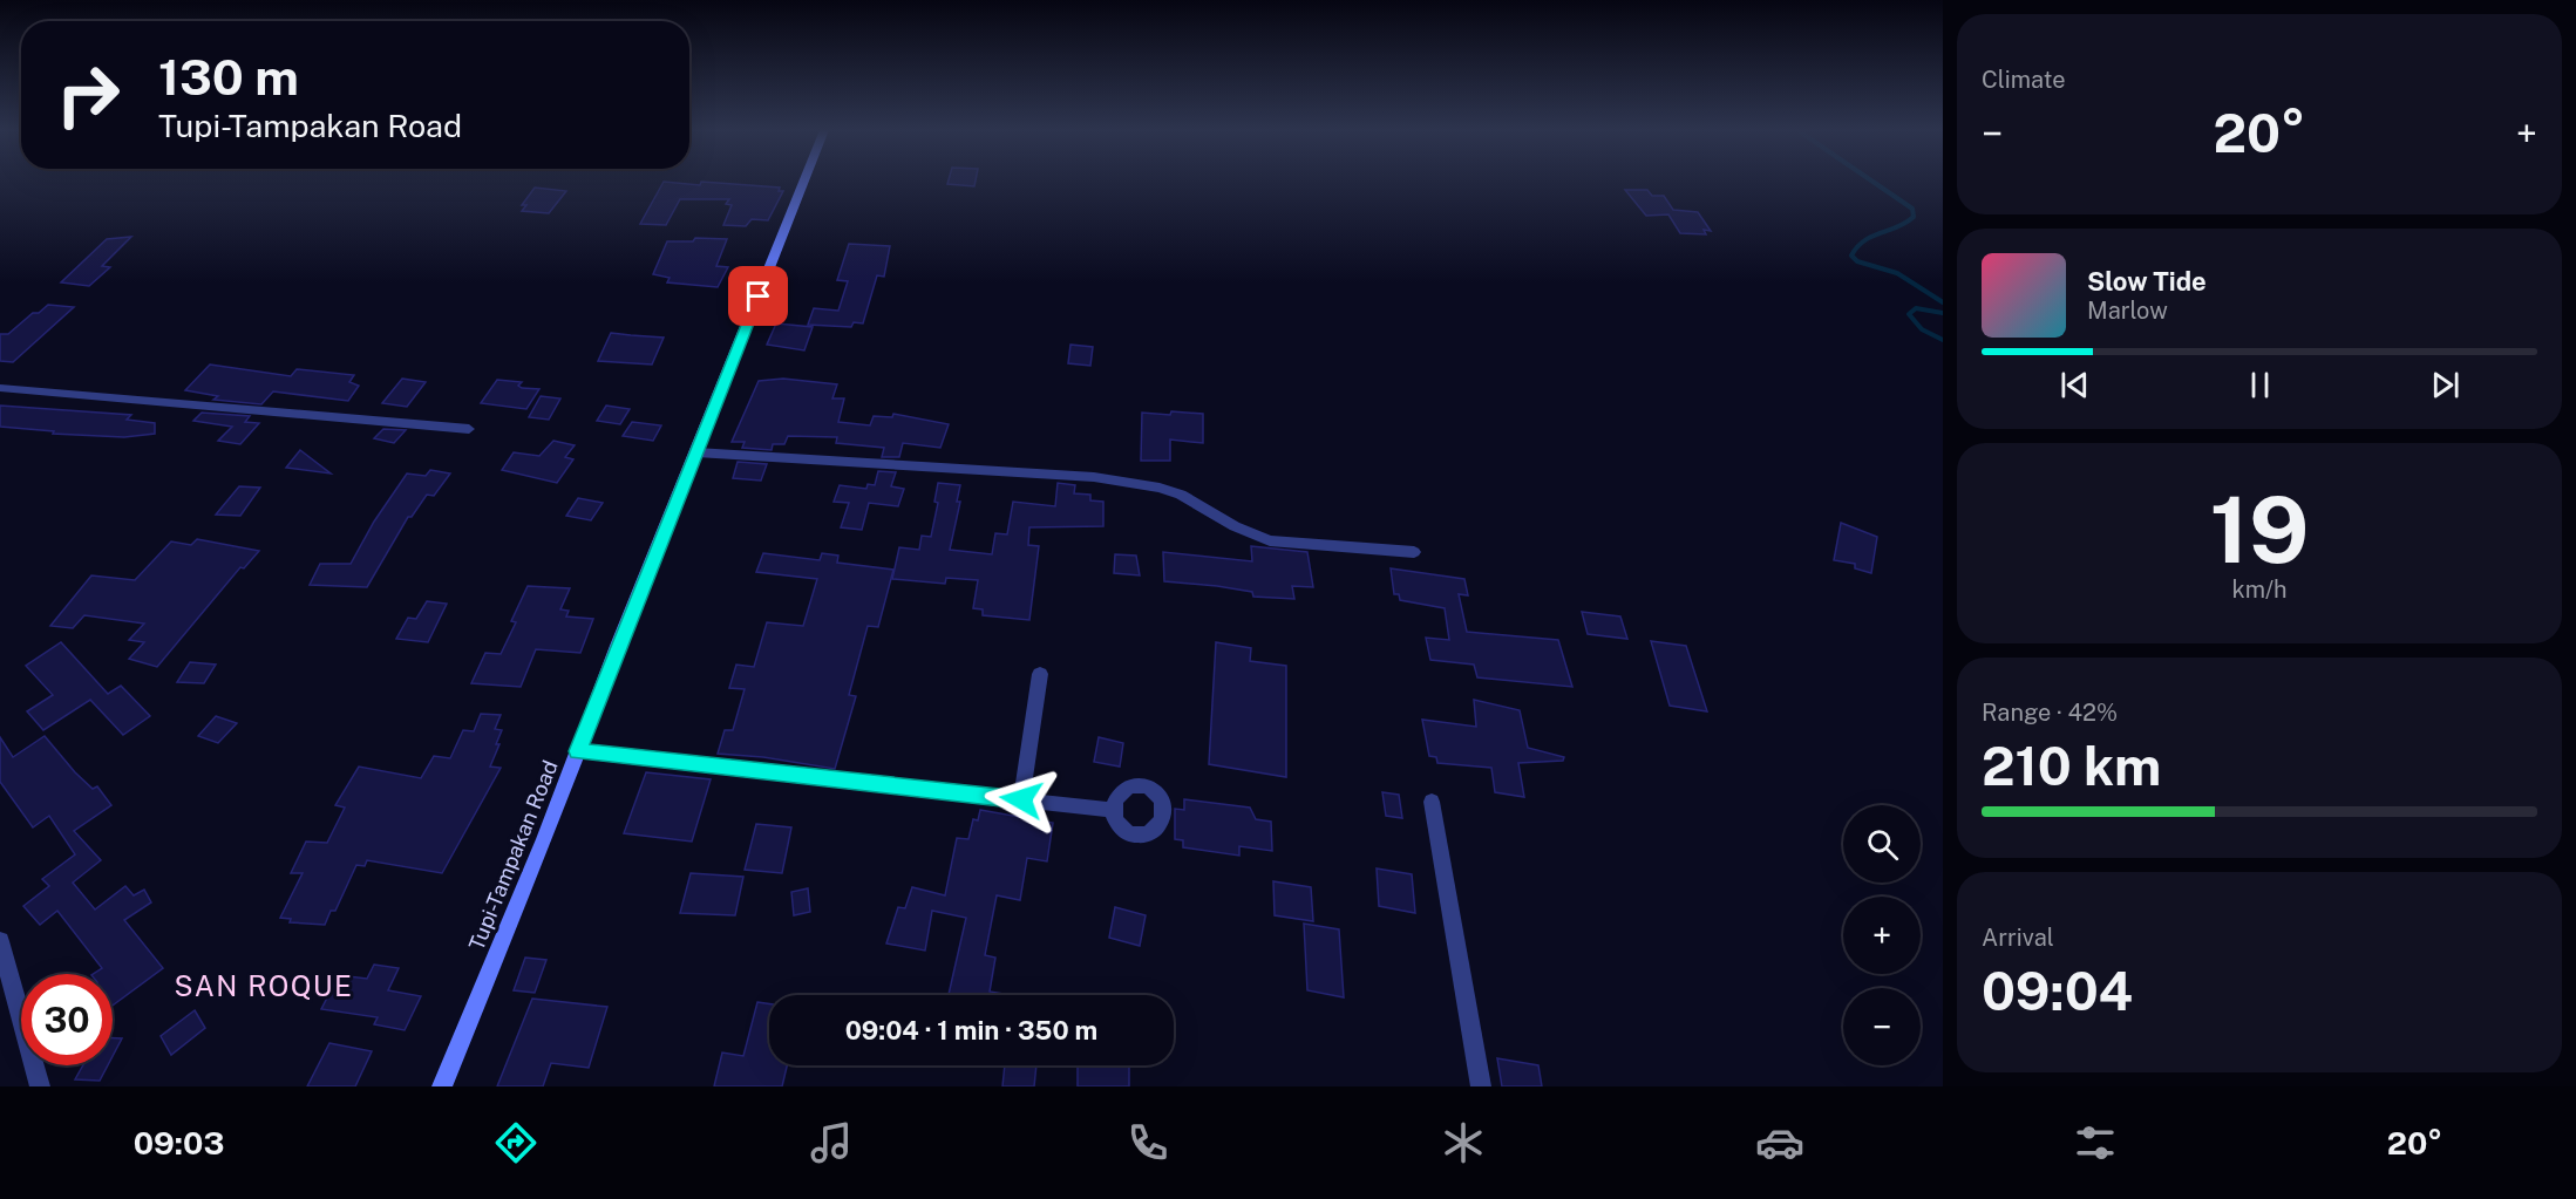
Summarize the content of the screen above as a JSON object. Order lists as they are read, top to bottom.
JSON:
{
  "streets": {
    "main road": ["Tupi-Tampakan Road"]
  },
  "districts": ["SAN ROQUE"],
  "page": {
    "tile": [
      "Climate",
      ["19", "km/h"],
      ["Range · 42%", "210 km"],
      ["Arrival", "09:04"]
    ],
    "turn": ["130 m", "Tupi-Tampakan Road"],
    "heat": ["−", "20°", "+"],
    "song": ["Slow Tide", "Marlow"],
    "map_buttons": ["+", "−"],
    "limit": "30",
    "trip": "09:04 · 1 min · 350 m",
    "tabs": ["09:03", "20°"]
  }
}
